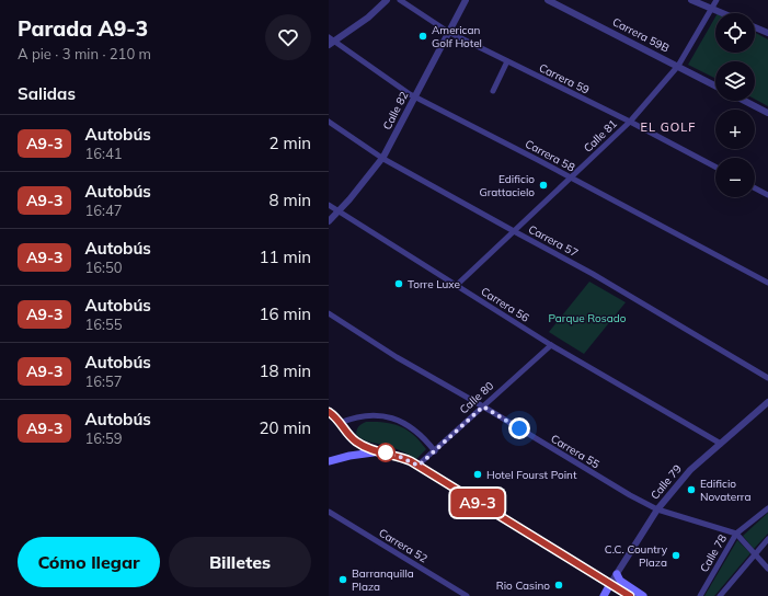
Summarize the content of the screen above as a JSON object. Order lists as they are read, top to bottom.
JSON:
{
  "streets": {
    "main road": ["Calle 79"],
    "street": [
      "Carrera 59B",
      "Carrera 59",
      "Calle 82",
      "Calle 81",
      "Carrera 58",
      "Carrera 57",
      "Carrera 56",
      "Calle 80",
      "Carrera 55",
      "Carrera 52",
      "Calle 78"
    ]
  },
  "crossings": [
    ["Carrera 59B", "Calle 81"],
    ["Carrera 59", "Calle 82"],
    ["Carrera 59", "Calle 81"],
    ["Calle 82", "Carrera 58"],
    ["Calle 82", "Carrera 57"],
    ["Calle 82", "Carrera 56"],
    ["Calle 81", "Carrera 58"],
    ["Calle 81", "Carrera 57"],
    ["Calle 81", "Carrera 56"],
    ["Carrera 56", "Calle 80"],
    ["Carrera 56", "Calle 79"],
    ["Calle 80", "Carrera 55"],
    ["Carrera 55", "Calle 79"],
    ["Carrera 55", "Calle 78"]
  ],
  "districts": ["EL GOLF"],
  "parks": ["Parque Rosado"],
  "places": [
    "American Golf Hotel",
    "Edificio Grattacielo",
    "Torre Luxe",
    "Hotel Fourst Point",
    "Edificio Novaterra",
    "C.C. Country Plaza",
    "Barranquilla Plaza",
    "Rio Casino"
  ],
  "lines": ["bus line A9-3"],
  "page": {
    "heading": [
      ["Parada A9-3", "A pie · 3 min · 210 m"],
      "Salidas"
    ],
    "on_map": "A9-3",
    "map_buttons": ["+", "−"],
    "list": [
      {
        "mark": "A9-3",
        "name": "Autobús",
        "note": "16:41",
        "value": "2 min"
      },
      {
        "mark": "A9-3",
        "name": "Autobús",
        "note": "16:47",
        "value": "8 min"
      },
      {
        "mark": "A9-3",
        "name": "Autobús",
        "note": "16:50",
        "value": "11 min"
      },
      {
        "mark": "A9-3",
        "name": "Autobús",
        "note": "16:55",
        "value": "16 min"
      },
      {
        "mark": "A9-3",
        "name": "Autobús",
        "note": "16:57",
        "value": "18 min"
      },
      {
        "mark": "A9-3",
        "name": "Autobús",
        "note": "16:59",
        "value": "20 min"
      }
    ],
    "buttons": ["Cómo llegar", "Billetes"]
  }
}
